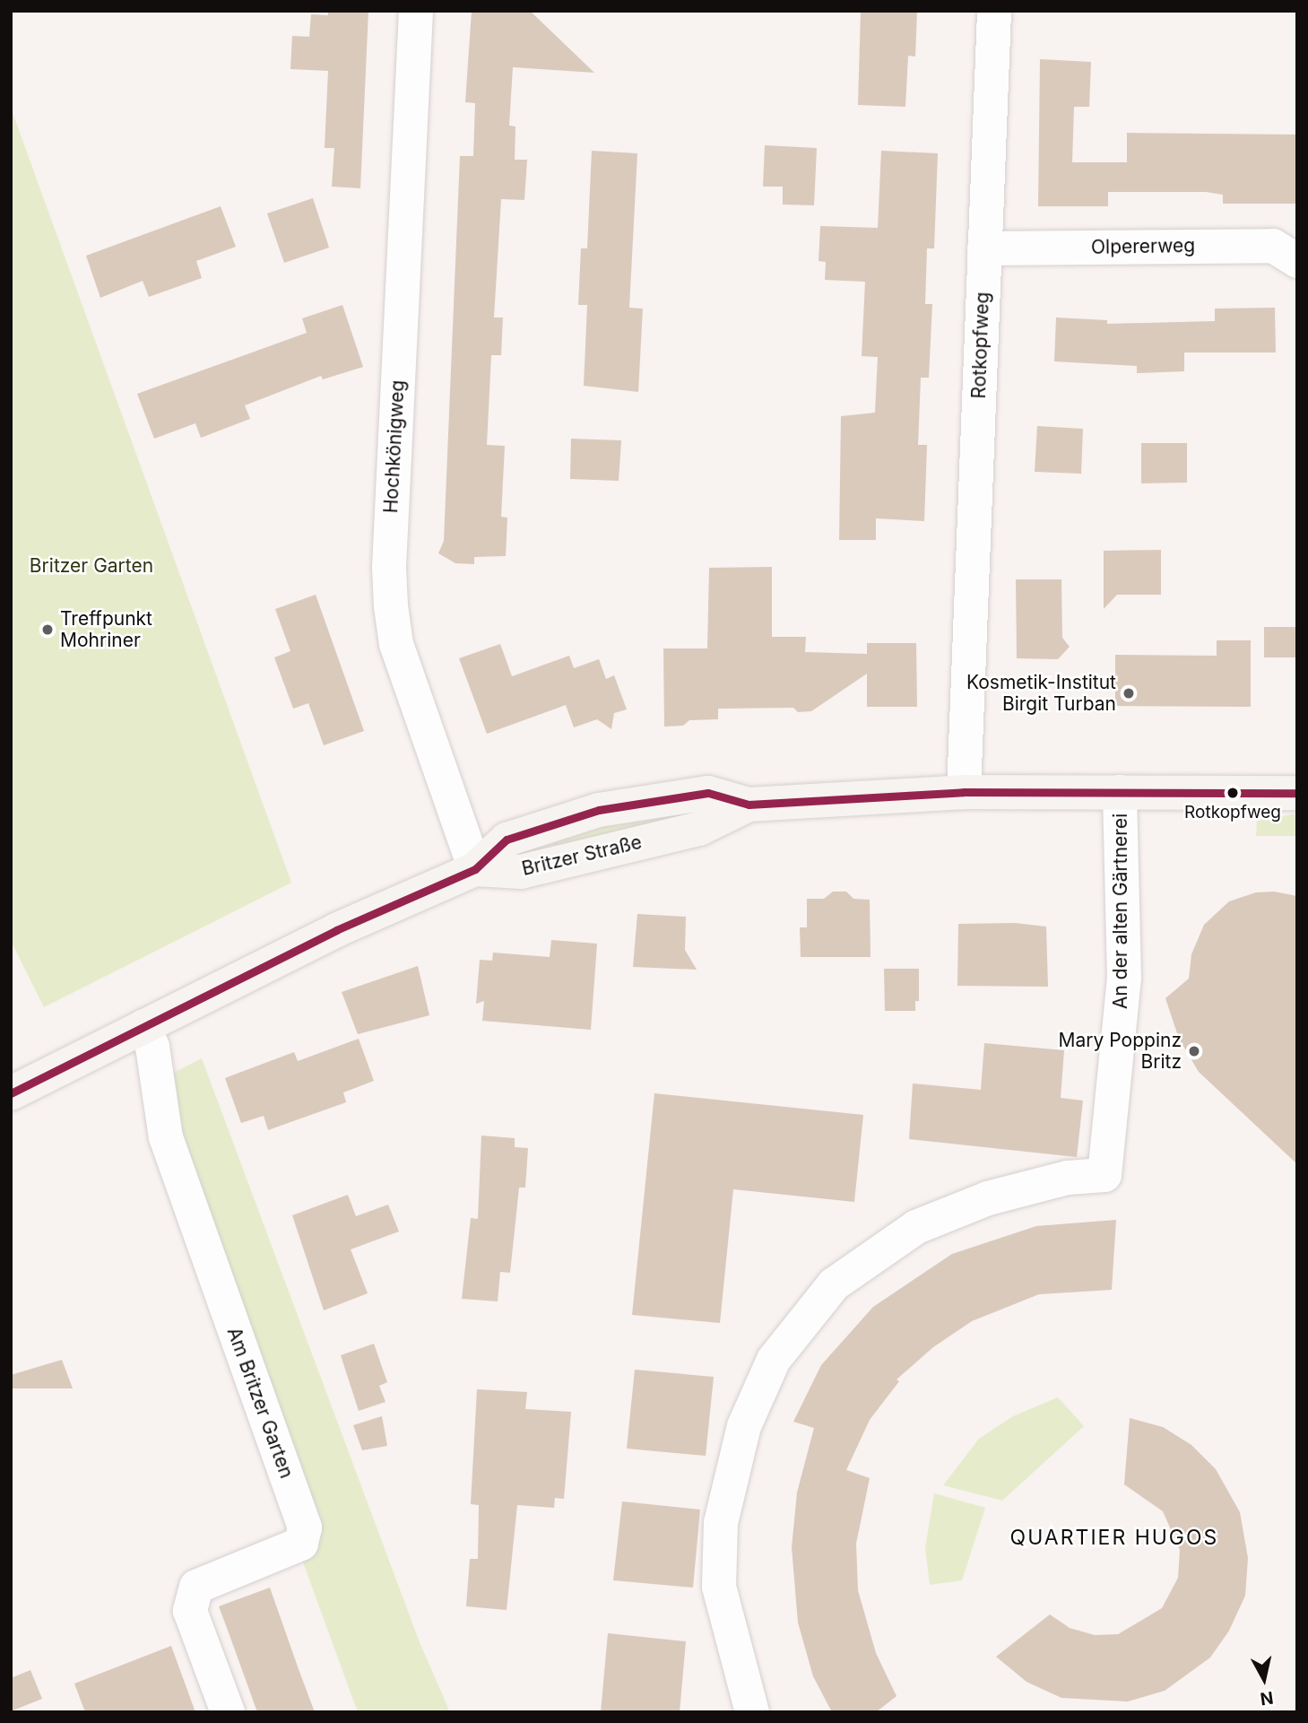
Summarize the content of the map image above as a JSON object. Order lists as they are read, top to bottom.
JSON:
{
  "streets": {
    "main road": ["Britzer Straße"],
    "street": [
      "Olpererweg",
      "Rotkopfweg",
      "Hochkönigweg",
      "An der alten Gärtnerei",
      "Am Britzer Garten"
    ]
  },
  "crossings": [
    ["Olpererweg", "Rotkopfweg"],
    ["Rotkopfweg", "Britzer Straße"],
    ["Hochkönigweg", "Britzer Straße"],
    ["Britzer Straße", "An der alten Gärtnerei"],
    ["Britzer Straße", "Am Britzer Garten"]
  ],
  "districts": ["QUARTIER HUGOS"],
  "parks": ["Britzer Garten"],
  "places": [
    "Treffpunkt Mohriner",
    "Kosmetik-Institut Birgit Turban",
    "Rotkopfweg",
    "Mary Poppinz Britz"
  ],
  "north": "bottom"
}
